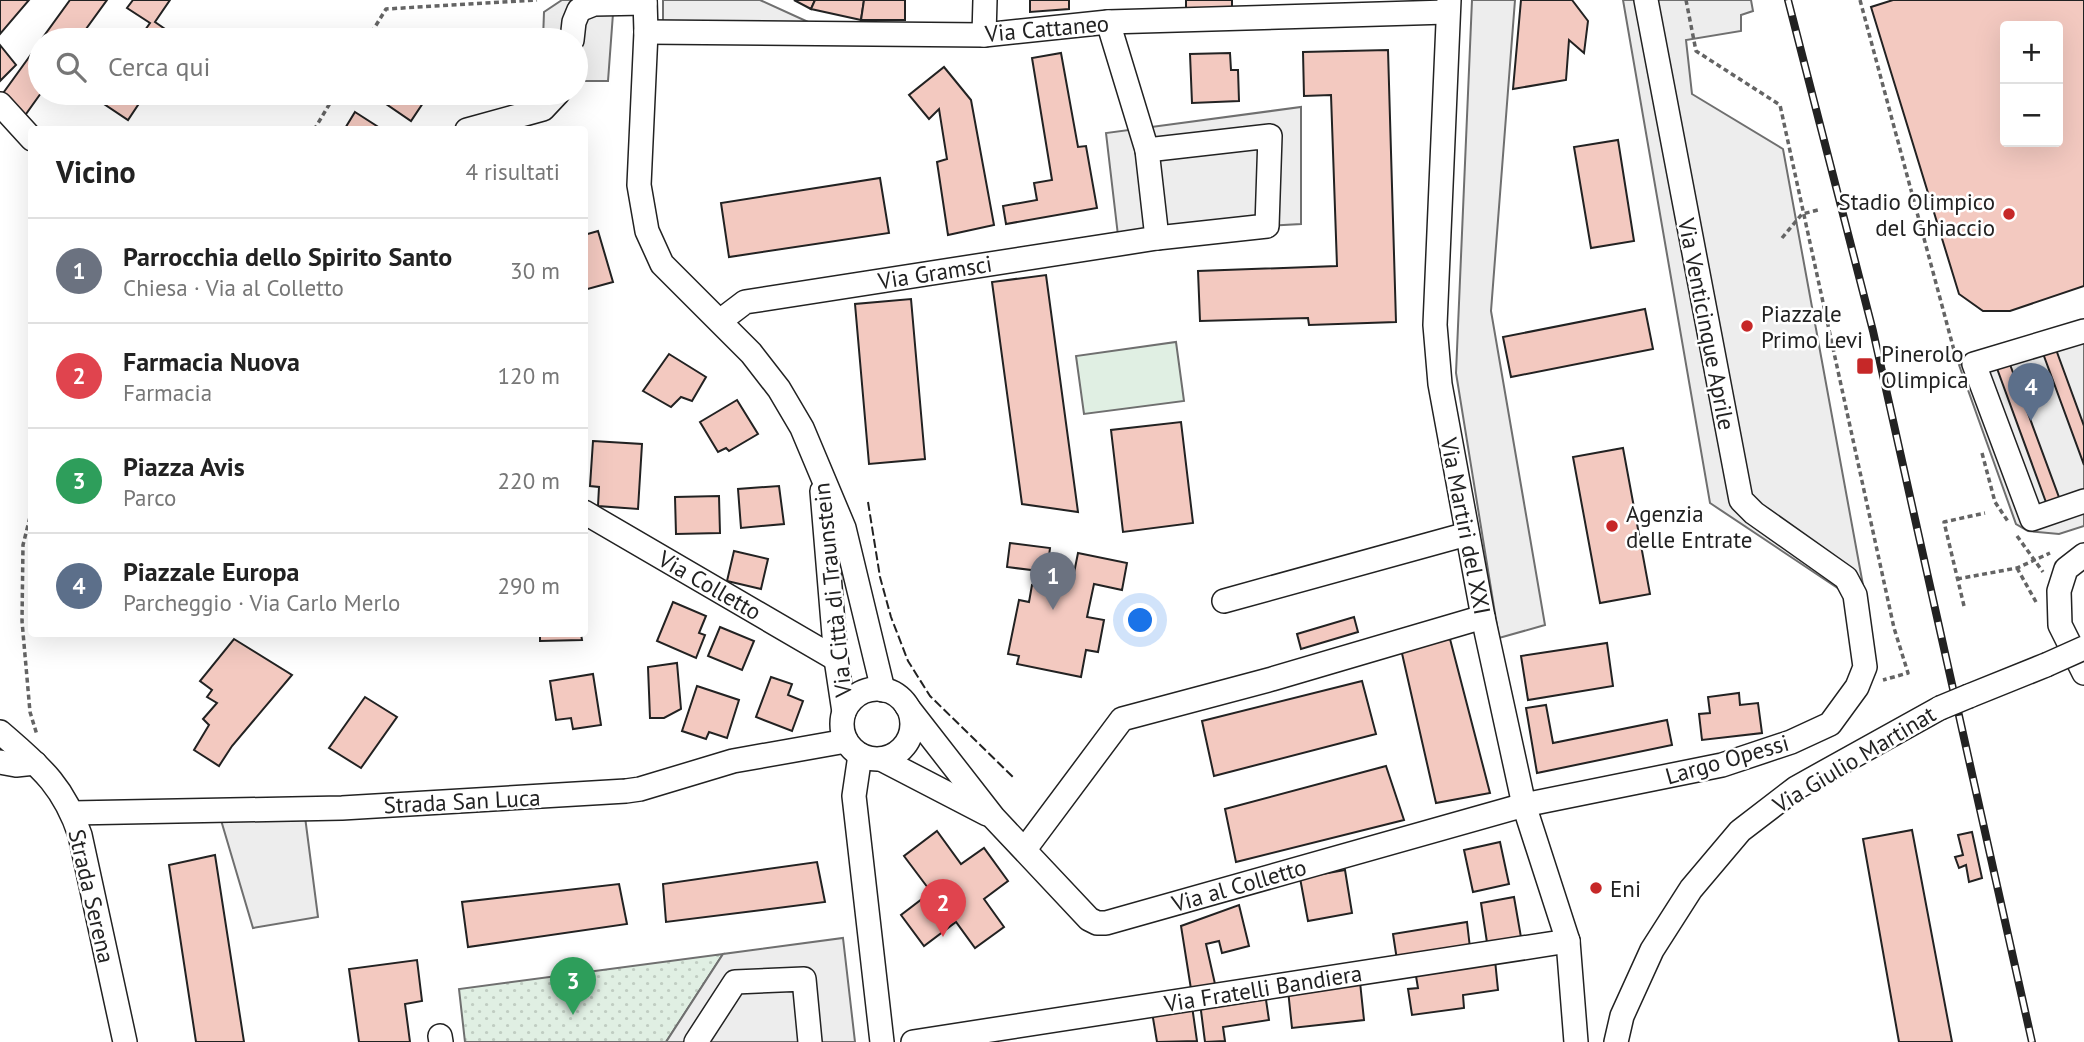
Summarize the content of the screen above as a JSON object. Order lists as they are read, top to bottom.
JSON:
{
  "streets": {
    "street": [
      "Via Cattaneo",
      "Via Gramsci",
      "Via Venticinque Aprile",
      "Via Martiri del XXI",
      "Via Colletto",
      "Via Città di Traunstein",
      "Largo Opessi",
      "Via Giulio Martinat",
      "Strada San Luca",
      "Via al Colletto",
      "Strada Serena",
      "Via Fratelli Bandiera"
    ]
  },
  "crossings": [
    ["Via Cattaneo", "Via Martiri del XXI"],
    ["Via Cattaneo", "Via Città di Traunstein"],
    ["Via Gramsci", "Via Città di Traunstein"],
    ["Via Venticinque Aprile", "Largo Opessi"],
    ["Via Martiri del XXI", "Largo Opessi"],
    ["Via Martiri del XXI", "Via al Colletto"],
    ["Via Martiri del XXI", "Via Fratelli Bandiera"],
    ["Via Colletto", "Via Città di Traunstein"],
    ["Via Città di Traunstein", "Strada San Luca"],
    ["Via Città di Traunstein", "Via al Colletto"],
    ["Largo Opessi", "Via al Colletto"],
    ["Strada San Luca", "Via al Colletto"],
    ["Strada San Luca", "Strada Serena"]
  ],
  "places": {
    "other": [
      "Stadio Olimpico del Ghiaccio",
      "Piazzale Primo Levi",
      "Agenzia delle Entrate",
      "Eni"
    ],
    "transit": ["Pinerolo Olimpica"]
  },
  "page": {
    "map_buttons": ["+", "−"],
    "search": "Cerca qui",
    "heading": ["Vicino", "4 risultati"],
    "list": [
      {
        "mark": "1",
        "name": "Parrocchia dello Spirito Santo",
        "note": "Chiesa · Via al Colletto",
        "value": "30 m"
      },
      {
        "mark": "2",
        "name": "Farmacia Nuova",
        "note": "Farmacia",
        "value": "120 m"
      },
      {
        "mark": "3",
        "name": "Piazza Avis",
        "note": "Parco",
        "value": "220 m"
      },
      {
        "mark": "4",
        "name": "Piazzale Europa",
        "note": "Parcheggio · Via Carlo Merlo",
        "value": "290 m"
      }
    ],
    "pins": [
      "4",
      "1",
      "2",
      "3"
    ]
  }
}
